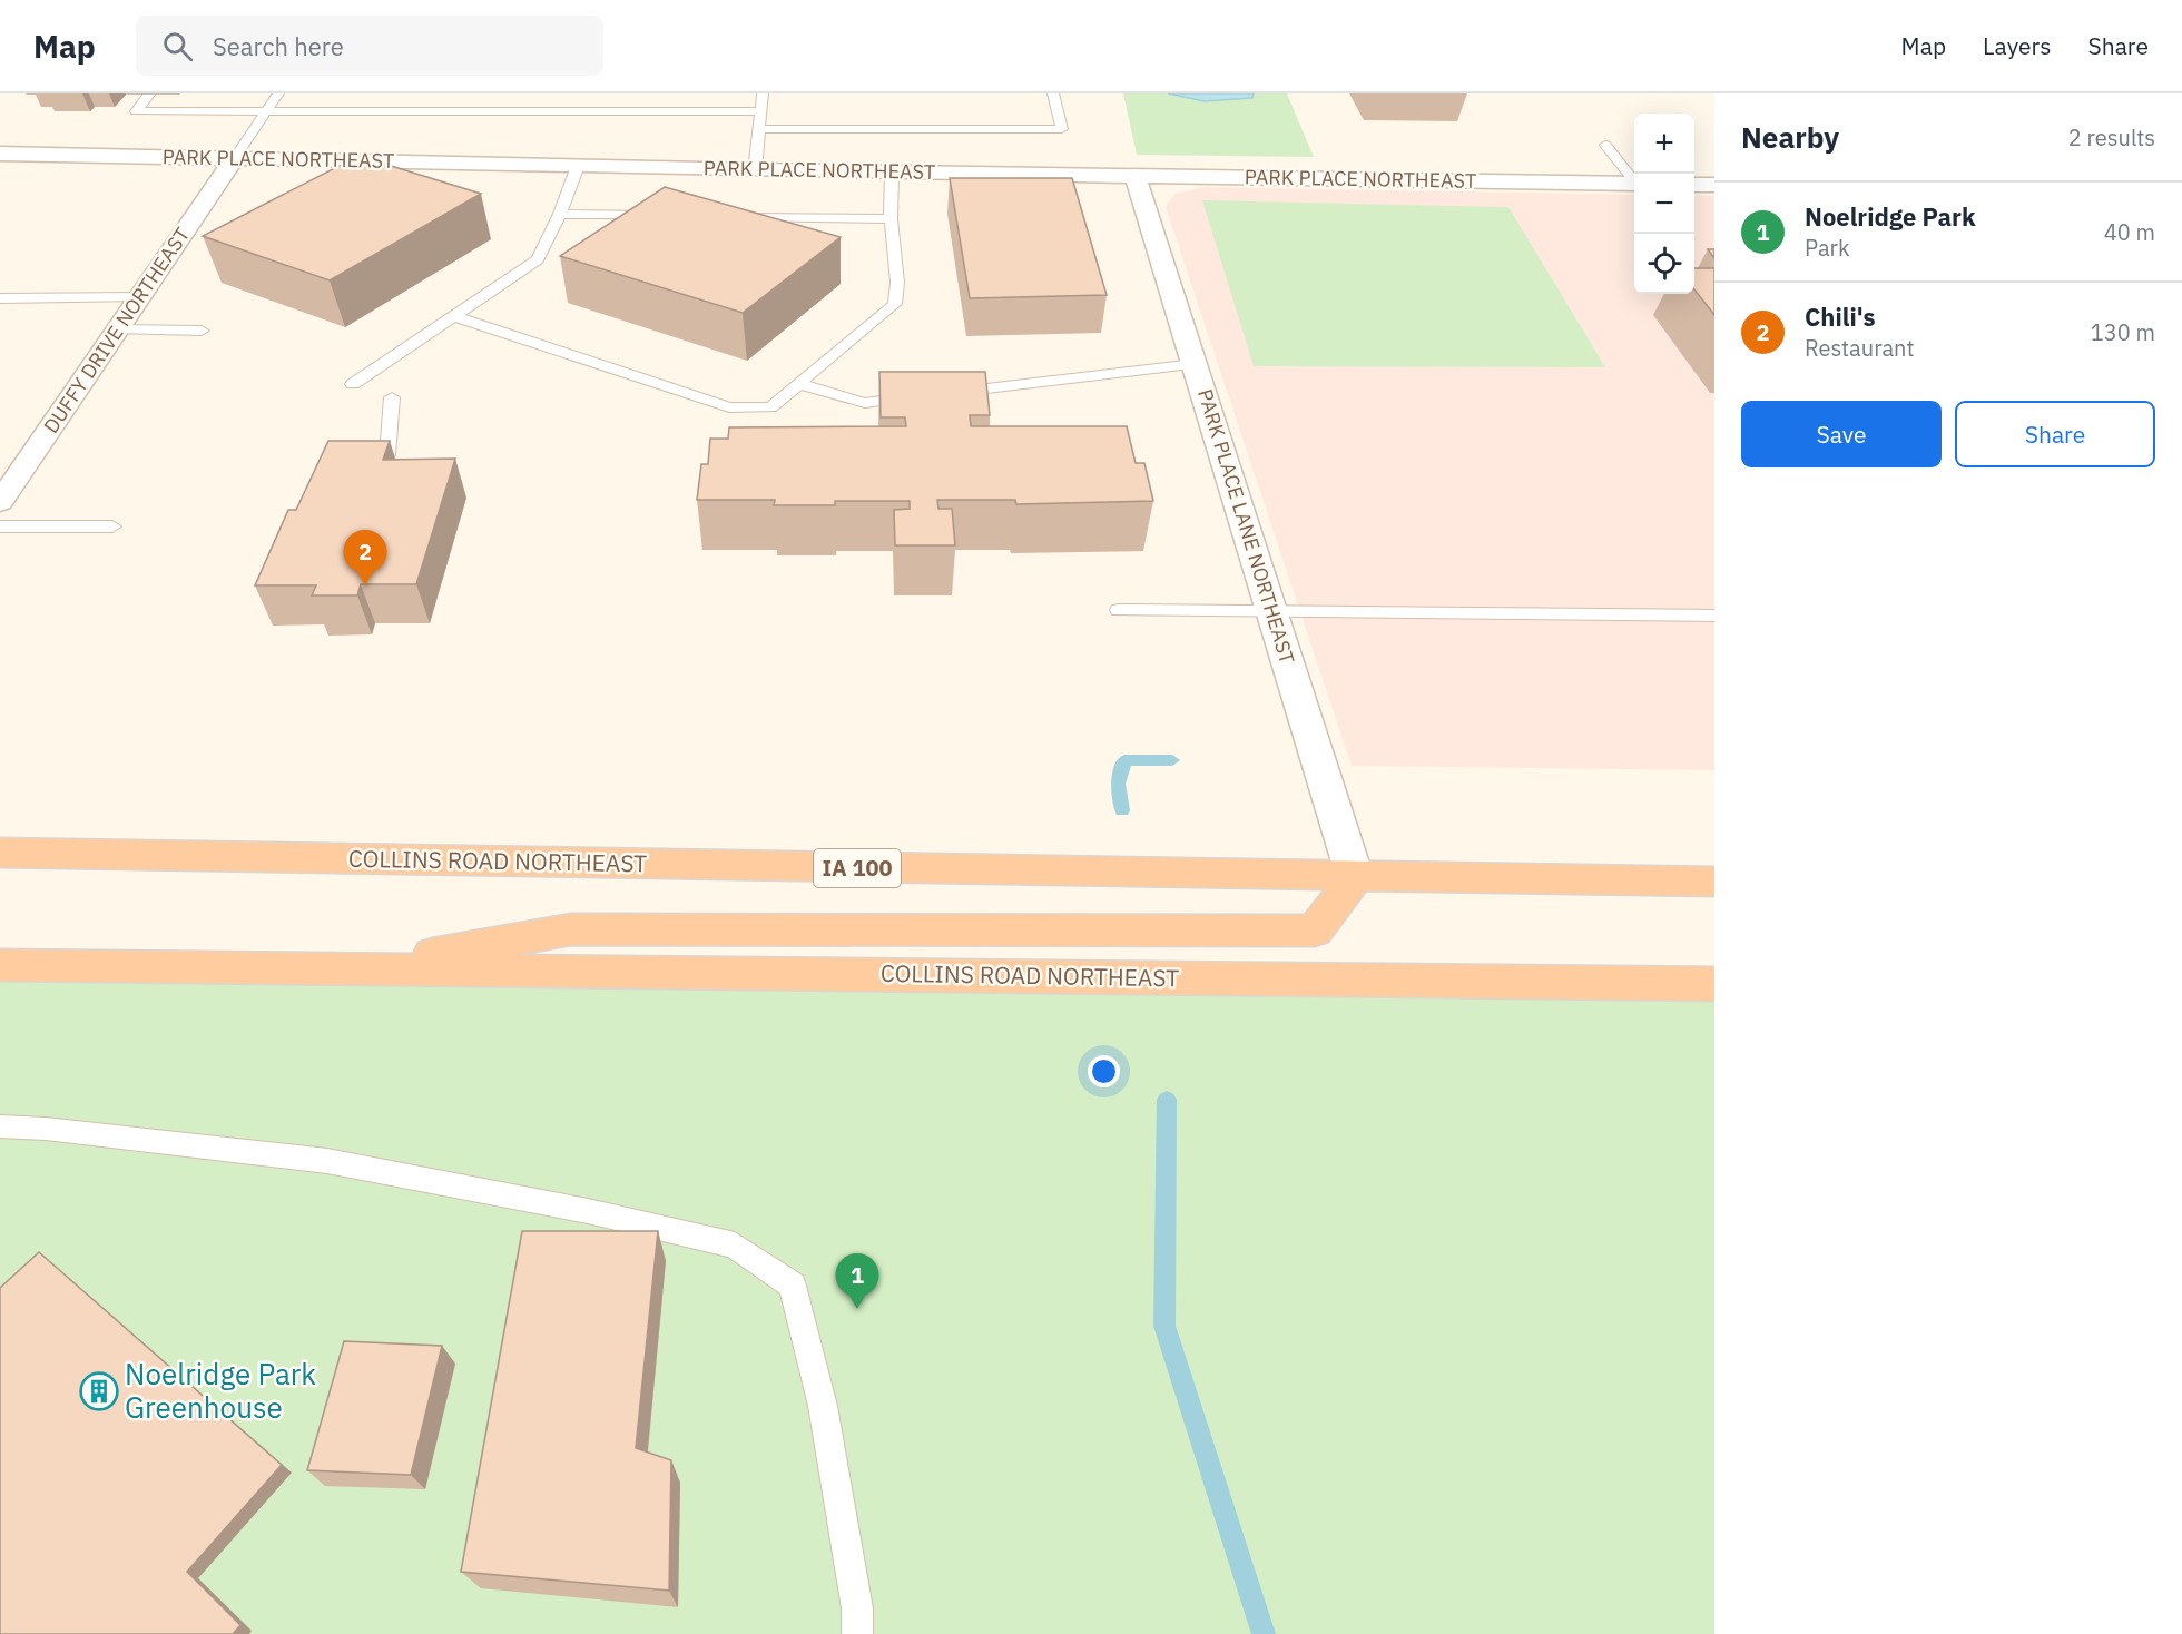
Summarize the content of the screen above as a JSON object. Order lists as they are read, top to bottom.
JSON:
{
  "streets": {
    "highway": ["COLLINS ROAD NORTHEAST", "IA 100"],
    "street": ["PARK PLACE NORTHEAST", "DUFFY DRIVE NORTHEAST", "PARK PLACE LANE NORTHEAST"]
  },
  "crossings": [
    ["PARK PLACE NORTHEAST", "DUFFY DRIVE NORTHEAST"],
    ["PARK PLACE NORTHEAST", "PARK PLACE LANE NORTHEAST"],
    ["PARK PLACE LANE NORTHEAST", "COLLINS ROAD NORTHEAST"]
  ],
  "places": {
    "building": ["Noelridge Park Greenhouse"]
  },
  "page": {
    "header": "Map",
    "search": "Search here",
    "nav": ["Map", "Layers", "Share"],
    "heading": ["Nearby", "2 results"],
    "map_buttons": ["+", "−"],
    "list": [
      {
        "mark": "1",
        "name": "Noelridge Park",
        "note": "Park",
        "value": "40 m"
      },
      {
        "mark": "2",
        "name": "Chili's",
        "note": "Restaurant",
        "value": "130 m"
      }
    ],
    "buttons": ["Save", "Share"],
    "pins": ["2", "1"]
  }
}
